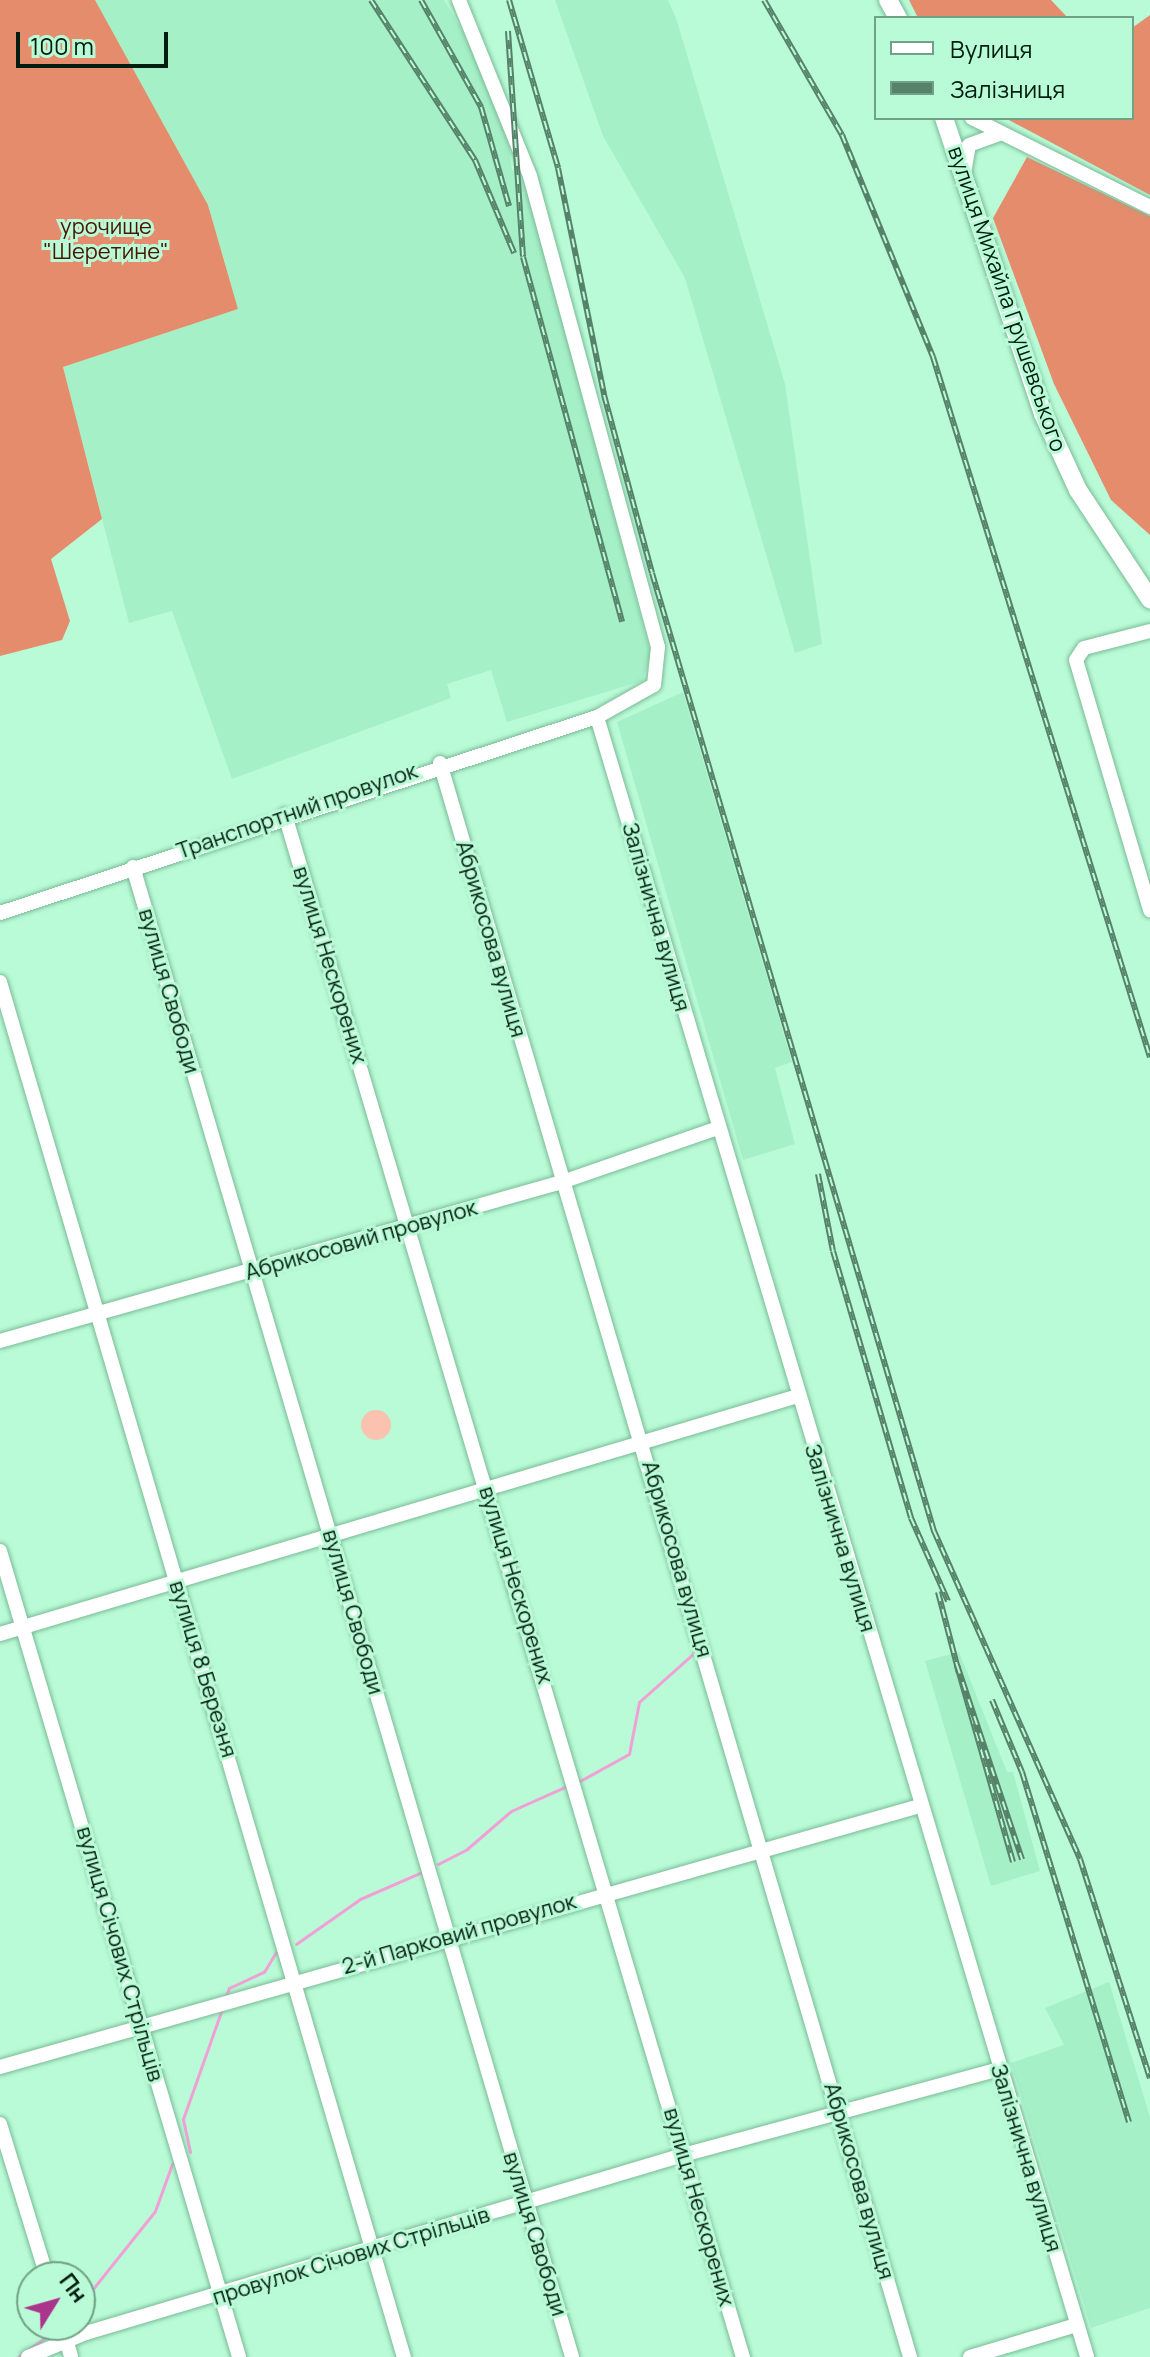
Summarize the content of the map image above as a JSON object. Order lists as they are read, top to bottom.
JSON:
{
  "streets": {
    "main road": ["вулиця Михайла Грушевського"],
    "street": [
      "Транспортний провулок",
      "Залізнична вулиця",
      "Абрикосова вулиця",
      "вулиця Нескорених",
      "вулиця Свободи",
      "Абрикосовий провулок",
      "вулиця 8 Березня",
      "2-й Парковий провулок",
      "вулиця Січових Стрільців",
      "провулок Січових Стрільців"
    ]
  },
  "crossings": [
    ["Транспортний провулок", "Залізнична вулиця"],
    ["Транспортний провулок", "Абрикосова вулиця"],
    ["Транспортний провулок", "вулиця Нескорених"],
    ["Транспортний провулок", "вулиця Свободи"],
    ["Залізнична вулиця", "Абрикосовий провулок"],
    ["Залізнична вулиця", "2-й Парковий провулок"],
    ["Залізнична вулиця", "провулок Січових Стрільців"],
    ["Абрикосова вулиця", "Абрикосовий провулок"],
    ["Абрикосова вулиця", "2-й Парковий провулок"],
    ["Абрикосова вулиця", "провулок Січових Стрільців"],
    ["вулиця Нескорених", "Абрикосовий провулок"],
    ["вулиця Нескорених", "2-й Парковий провулок"],
    ["вулиця Нескорених", "провулок Січових Стрільців"],
    ["вулиця Свободи", "Абрикосовий провулок"],
    ["вулиця Свободи", "2-й Парковий провулок"],
    ["вулиця Свободи", "провулок Січових Стрільців"],
    ["Абрикосовий провулок", "вулиця 8 Березня"],
    ["вулиця 8 Березня", "2-й Парковий провулок"],
    ["вулиця 8 Березня", "провулок Січових Стрільців"],
    ["2-й Парковий провулок", "вулиця Січових Стрільців"],
    ["вулиця Січових Стрільців", "провулок Січових Стрільців"]
  ],
  "parks": ["урочище \"Шеретине\""],
  "legend": ["Вулиця", "Залізниця"],
  "scale_bar": "100 m",
  "north": "top right"
}
